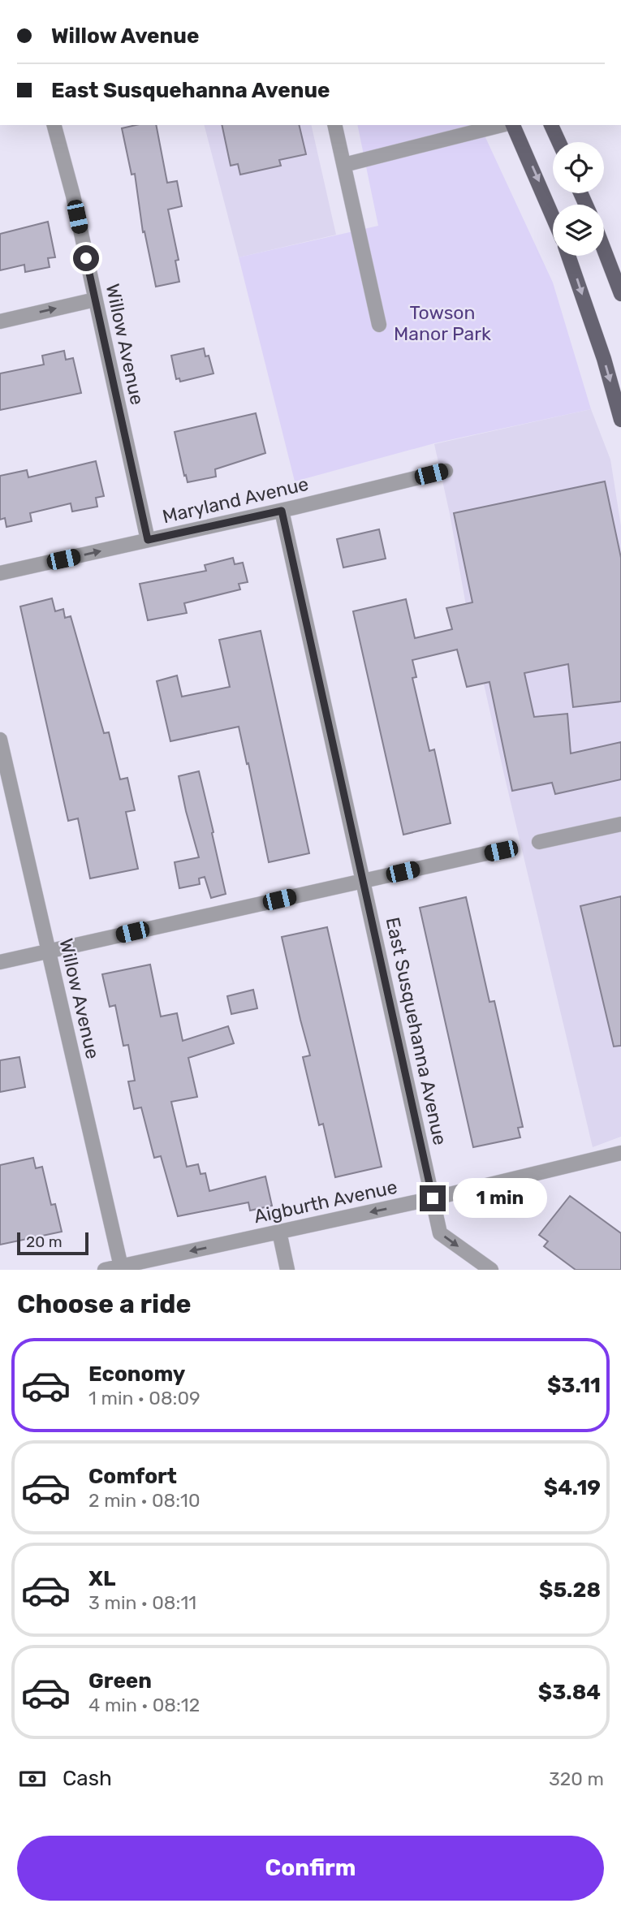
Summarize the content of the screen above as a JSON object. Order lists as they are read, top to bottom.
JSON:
{
  "streets": {
    "street": [
      "Willow Avenue",
      "Maryland Avenue",
      "East Susquehanna Avenue",
      "Aigburth Avenue"
    ]
  },
  "crossings": [
    ["Willow Avenue", "Maryland Avenue"],
    ["Willow Avenue", "Aigburth Avenue"],
    ["Maryland Avenue", "East Susquehanna Avenue"],
    ["East Susquehanna Avenue", "Aigburth Avenue"]
  ],
  "one_way": ["Aigburth Avenue"],
  "parks": ["Towson Manor Park"],
  "scale_bar": "20 m",
  "page": {
    "banner": ["Willow Avenue", "East Susquehanna Avenue"],
    "bubble": "1 min",
    "scale": "20 m",
    "heading": "Choose a ride",
    "list": [
      {
        "name": "Economy",
        "note": "1 min · 08:09",
        "value": "$3.11"
      },
      {
        "name": "Comfort",
        "note": "2 min · 08:10",
        "value": "$4.19"
      },
      {
        "name": "XL",
        "note": "3 min · 08:11",
        "value": "$5.28"
      },
      {
        "name": "Green",
        "note": "4 min · 08:12",
        "value": "$3.84"
      }
    ],
    "pay": ["Cash", "320 m"],
    "buttons": "Confirm"
  }
}
